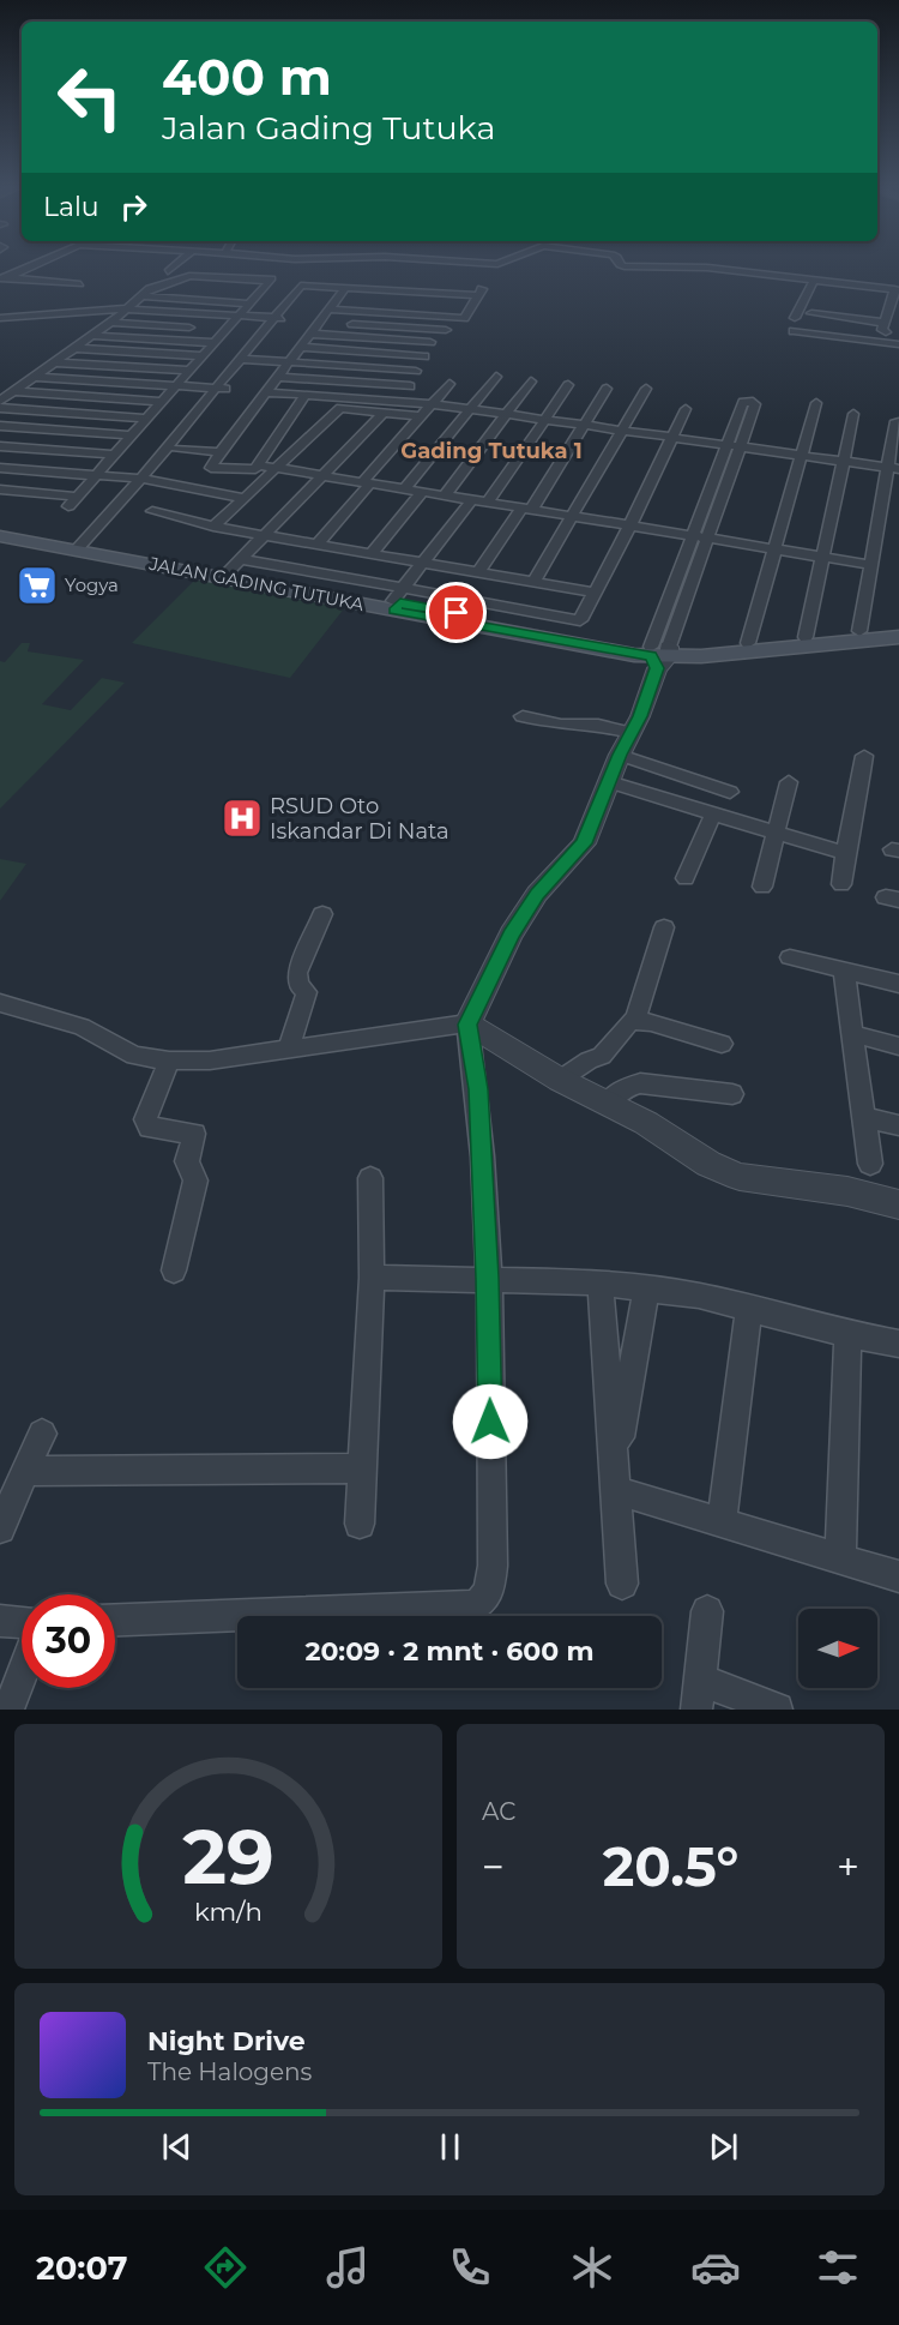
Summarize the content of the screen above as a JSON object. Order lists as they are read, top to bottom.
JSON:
{
  "streets": {
    "main road": ["JALAN GADING TUTUKA"]
  },
  "districts": ["Gading Tutuka 1"],
  "places": {
    "supermarket": ["Yogya"],
    "hospital": ["RSUD Oto Iskandar Di Nata"]
  },
  "north": "right",
  "page": {
    "turn": ["400 m", "Jalan Gading Tutuka"],
    "then": "Lalu",
    "limit": "30",
    "trip": "20:09 · 2 mnt · 600 m",
    "tile": "AC",
    "heat": ["−", "20.5°", "+"],
    "song": ["Night Drive", "The Halogens"],
    "tabs": "20:07",
    "gauge": ["29", "km/h"]
  }
}
